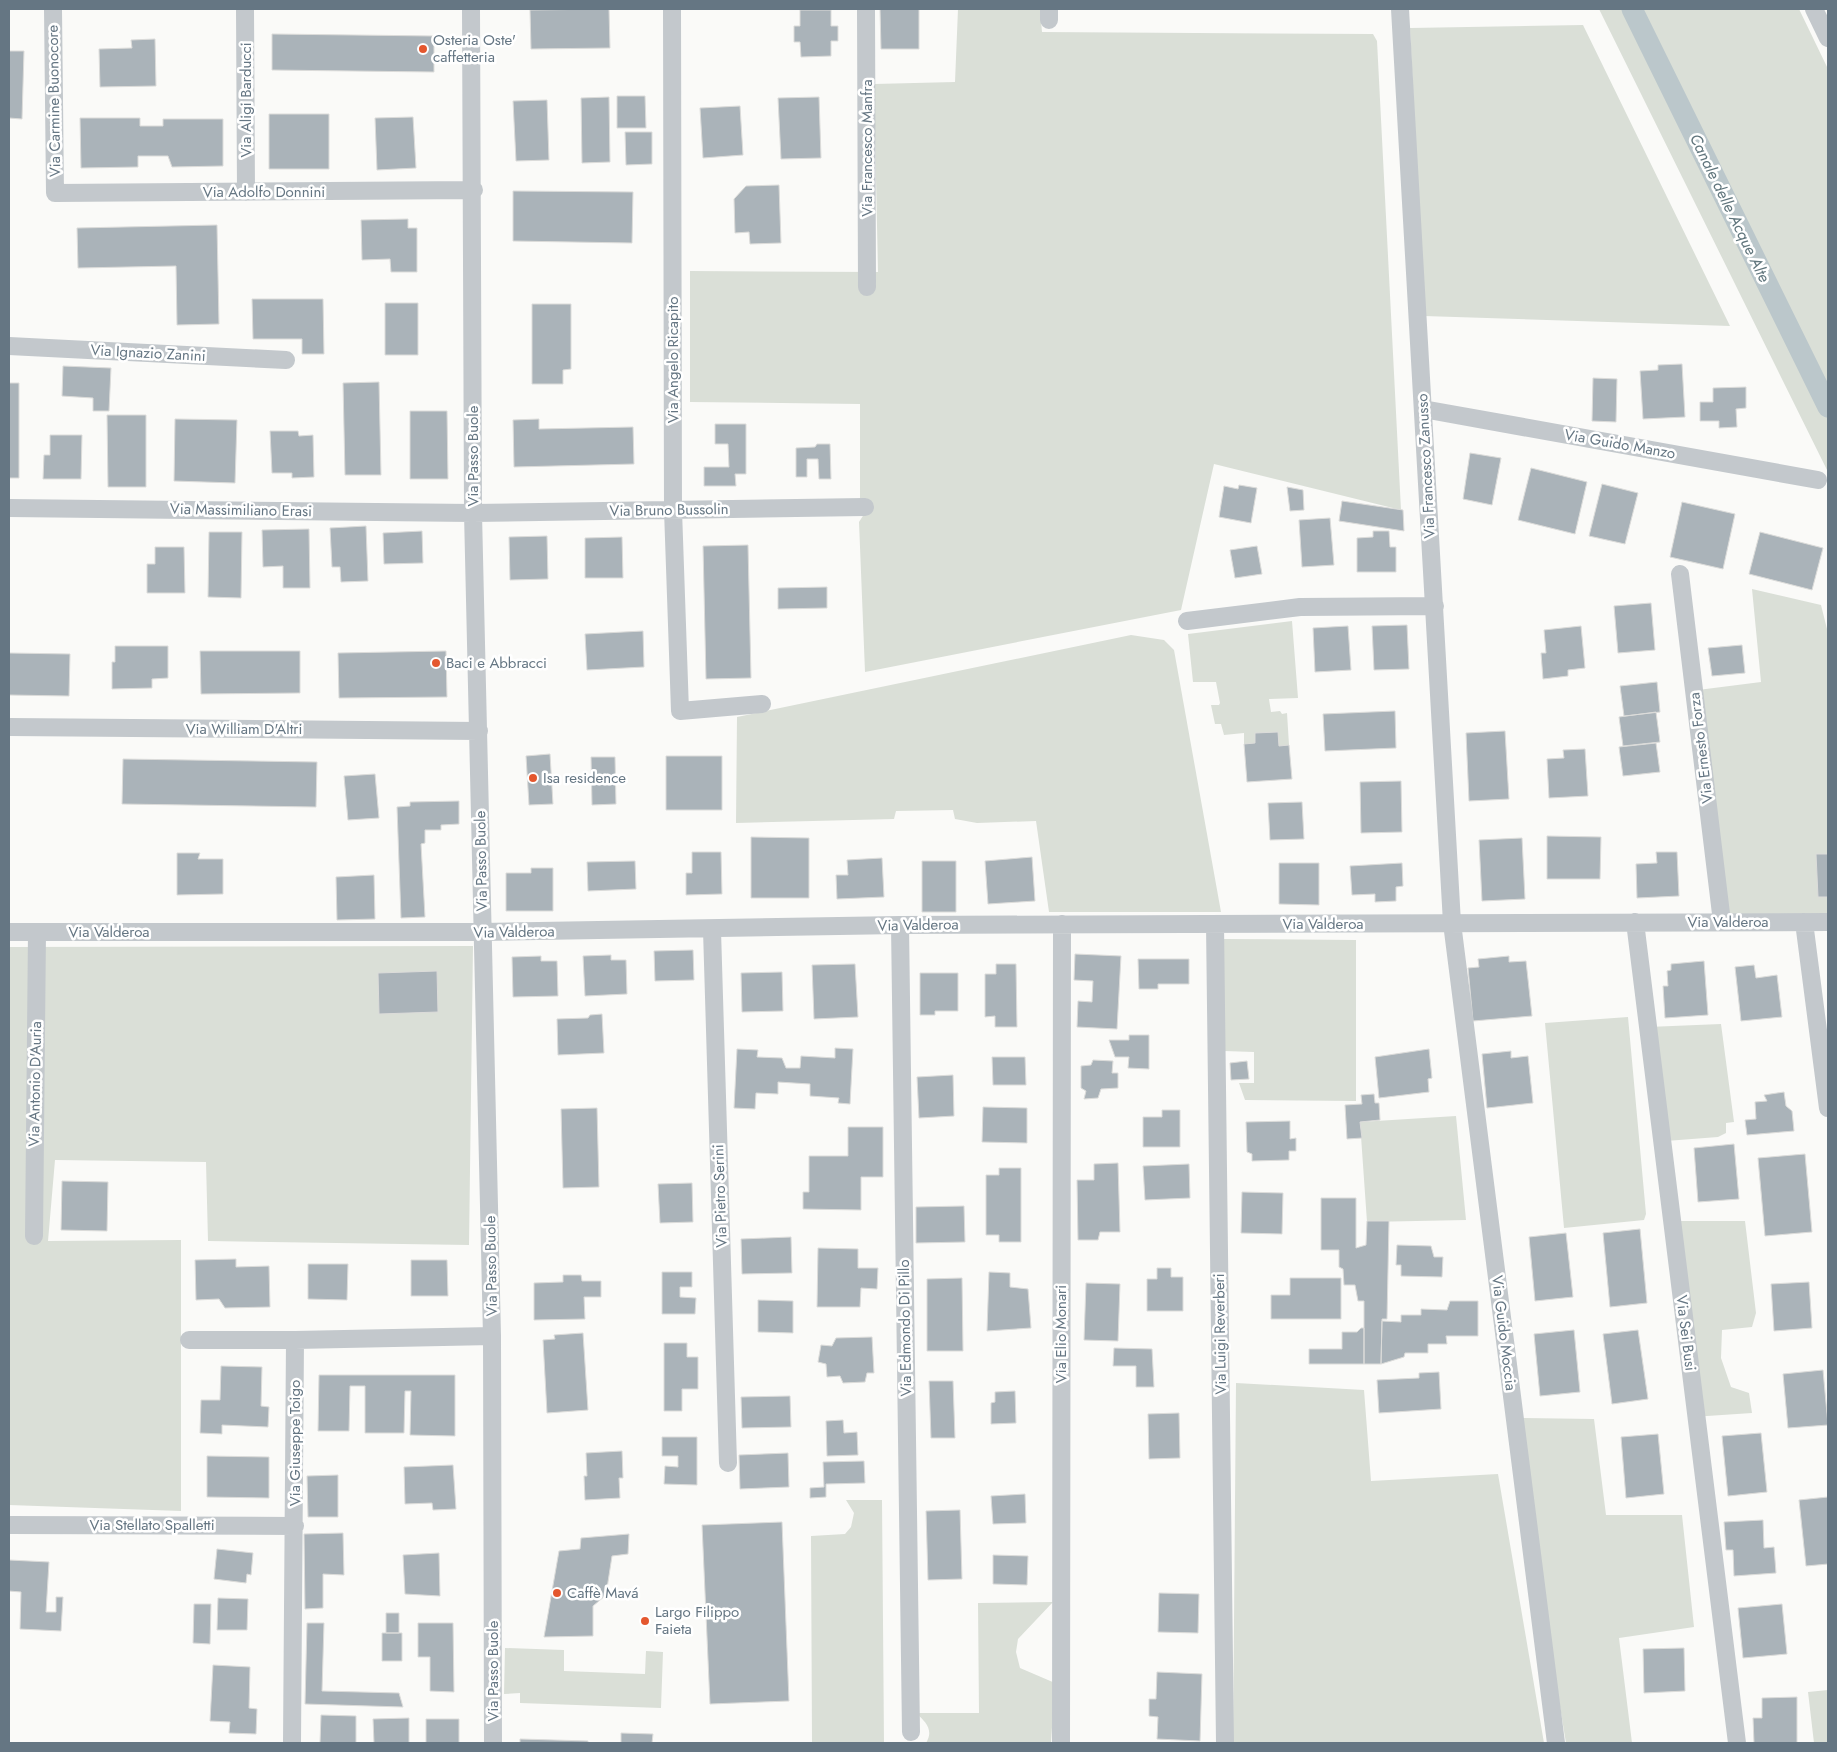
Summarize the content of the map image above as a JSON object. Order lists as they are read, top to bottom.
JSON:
{
  "streets": {
    "street": [
      "Via Aligi Barducci",
      "Via Carmine Buonocore",
      "Via Francesco Manfra",
      "Via Adolfo Donnini",
      "Via Ignazio Zanini",
      "Via Angelo Ricapito",
      "Via Guido Manzo",
      "Via Passo Buole",
      "Via Francesco Zanusso",
      "Via Massimiliano Erasi",
      "Via Bruno Bussolin",
      "Via William D'Altri",
      "Via Ernesto Forza",
      "Via Valderoa",
      "Via Antonio D'Auria",
      "Via Pietro Serini",
      "Via Edmondo Di Pillo",
      "Via Guido Moccia",
      "Via Sei Busi",
      "Via Elio Monari",
      "Via Luigi Reverberi",
      "Via Giuseppe Toigo",
      "Via Stellato Spalletti"
    ]
  },
  "crossings": [
    ["Via Aligi Barducci", "Via Adolfo Donnini"],
    ["Via Carmine Buonocore", "Via Adolfo Donnini"],
    ["Via Adolfo Donnini", "Via Passo Buole"],
    ["Via Angelo Ricapito", "Via Bruno Bussolin"],
    ["Via Guido Manzo", "Via Francesco Zanusso"],
    ["Via Passo Buole", "Via Massimiliano Erasi"],
    ["Via Passo Buole", "Via Bruno Bussolin"],
    ["Via Passo Buole", "Via William D'Altri"],
    ["Via Passo Buole", "Via Valderoa"],
    ["Via Francesco Zanusso", "Via Valderoa"],
    ["Via Francesco Zanusso", "Via Guido Moccia"],
    ["Via Massimiliano Erasi", "Via Bruno Bussolin"],
    ["Via Ernesto Forza", "Via Valderoa"],
    ["Via Valderoa", "Via Antonio D'Auria"],
    ["Via Valderoa", "Via Pietro Serini"],
    ["Via Valderoa", "Via Edmondo Di Pillo"],
    ["Via Valderoa", "Via Guido Moccia"],
    ["Via Valderoa", "Via Sei Busi"],
    ["Via Valderoa", "Via Elio Monari"],
    ["Via Valderoa", "Via Luigi Reverberi"],
    ["Via Giuseppe Toigo", "Via Stellato Spalletti"]
  ],
  "water": ["Canale delle Acque Alte"],
  "places": [
    "Osteria Oste' caffetteria",
    "Baci e Abbracci",
    "Isa residence",
    "Caffè Mavá",
    "Largo Filippo Faieta"
  ]
}
